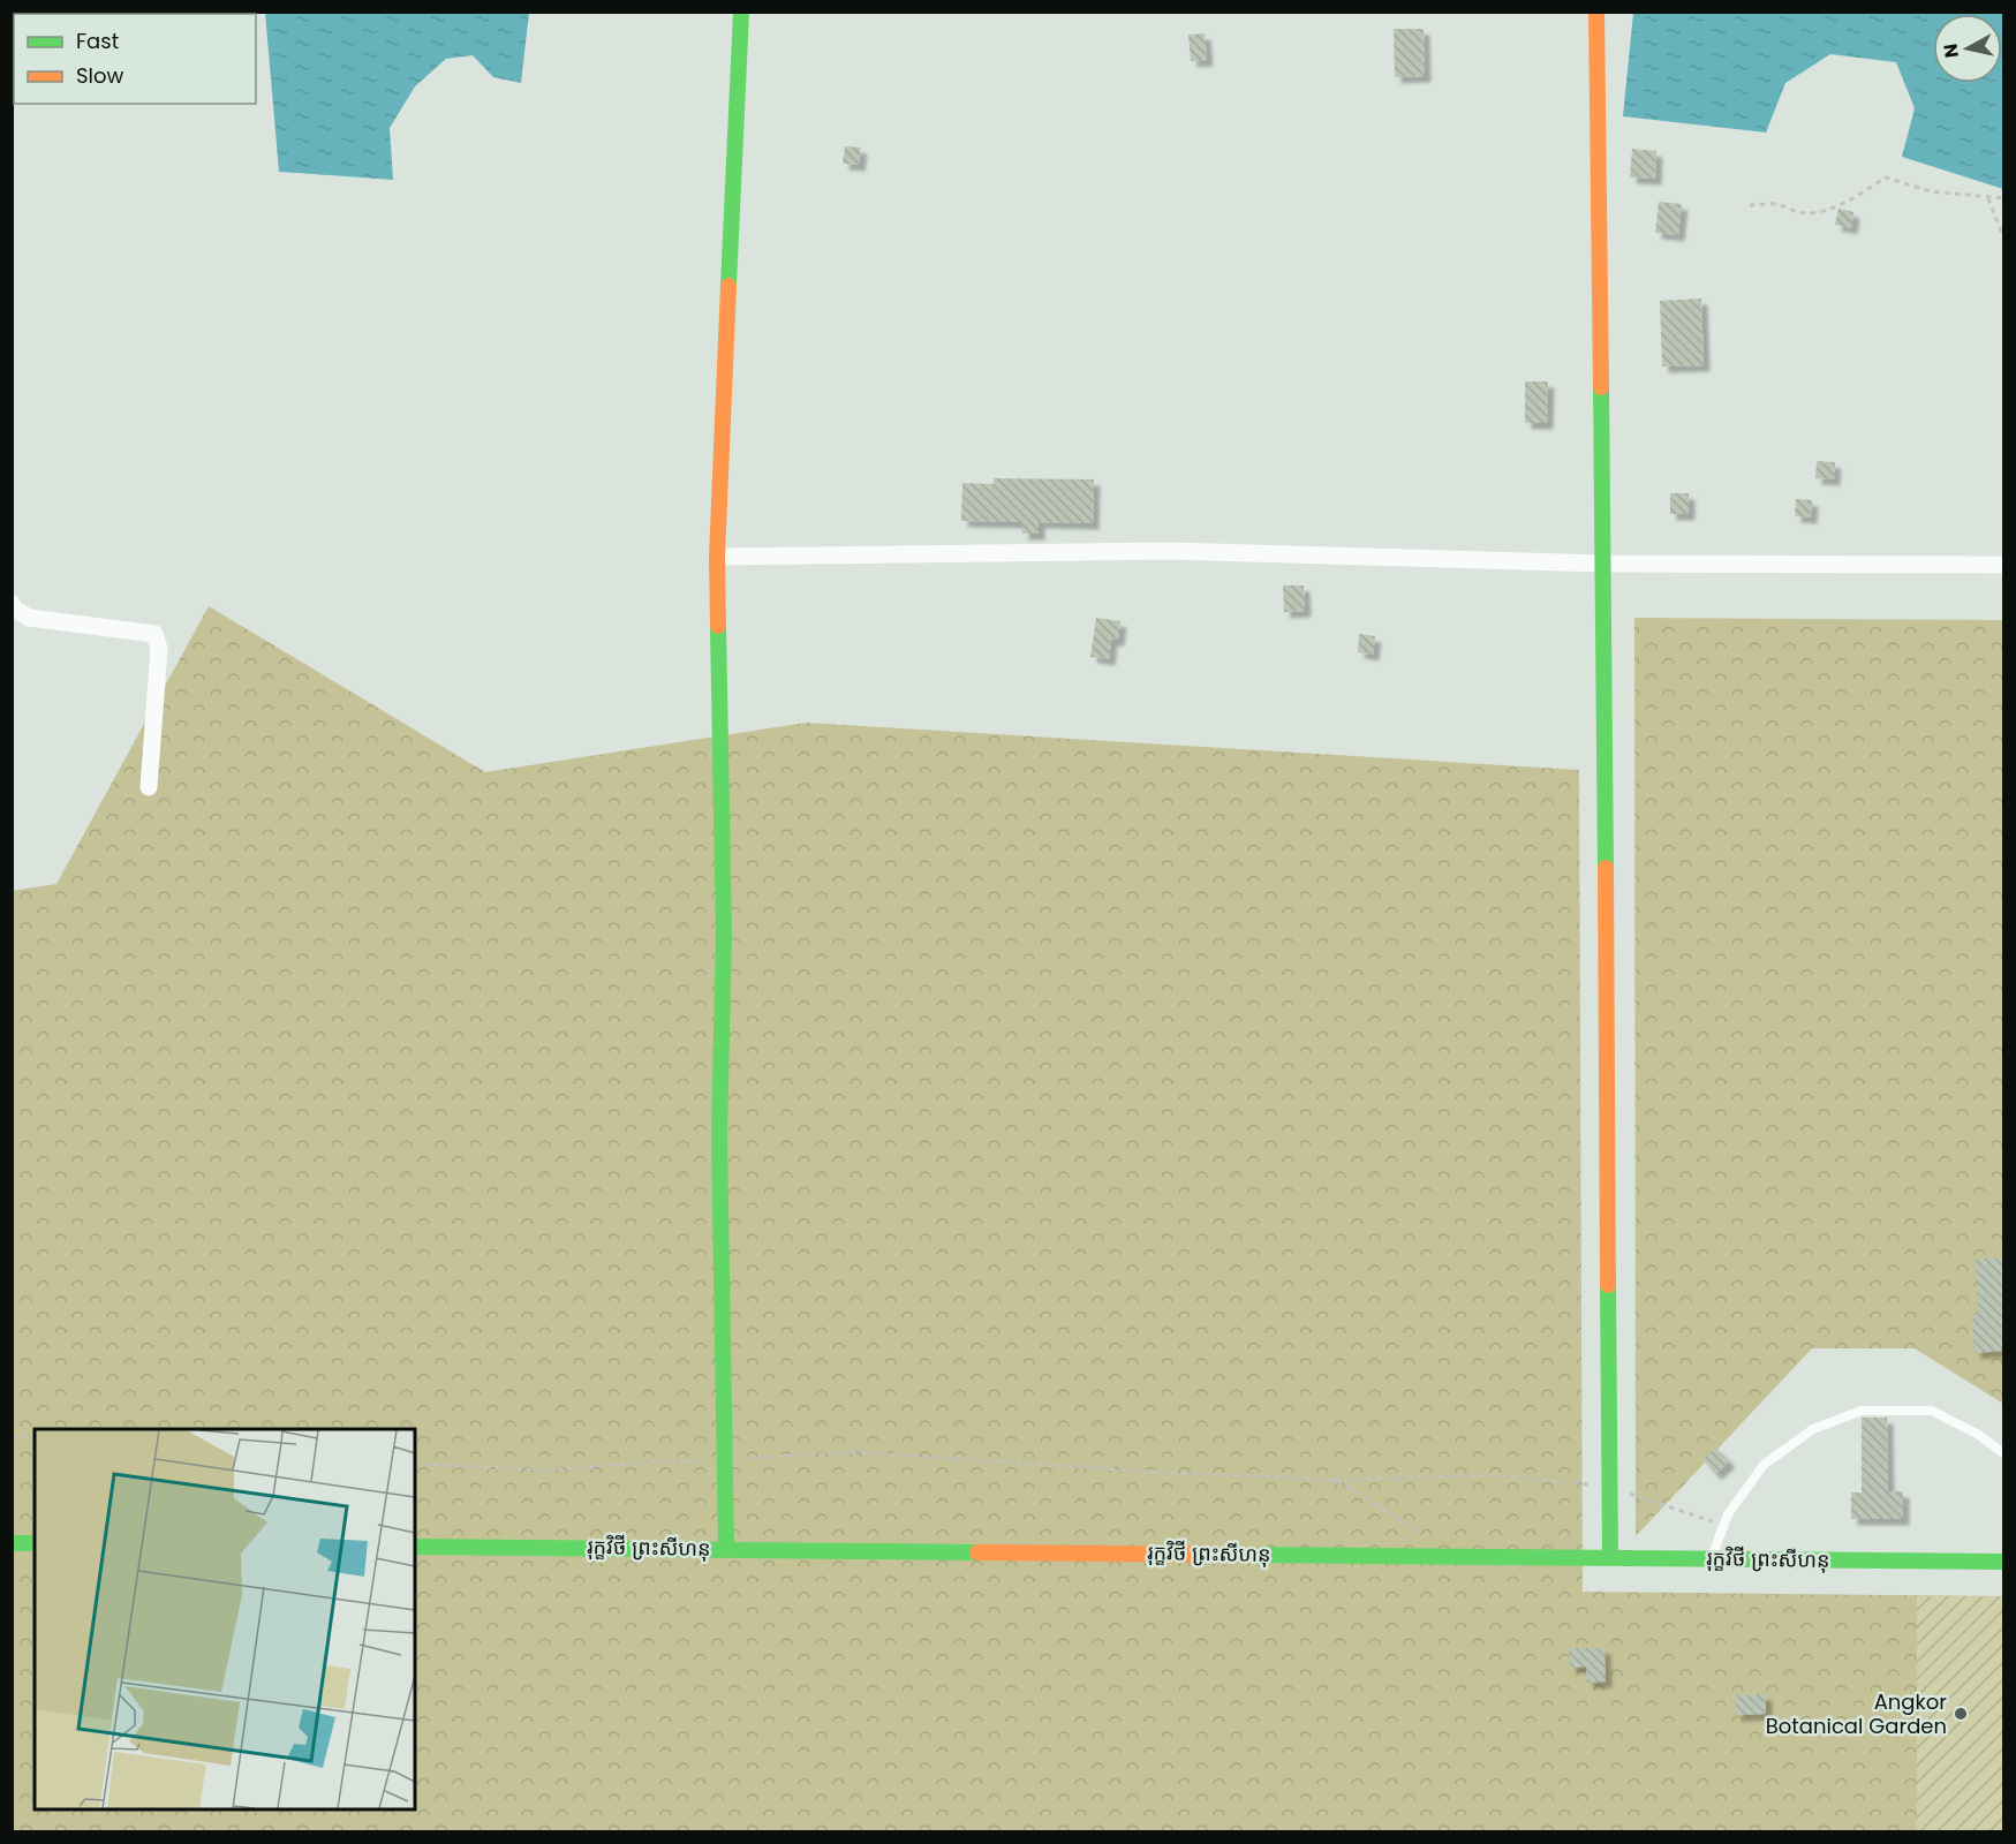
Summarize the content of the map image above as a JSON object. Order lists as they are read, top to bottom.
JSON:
{
  "streets": {
    "street": ["រុក្ខវិថី ព្រះសីហនុ"]
  },
  "places": ["Angkor Botanical Garden"],
  "legend": ["Fast", "Slow"],
  "north": "left"
}
